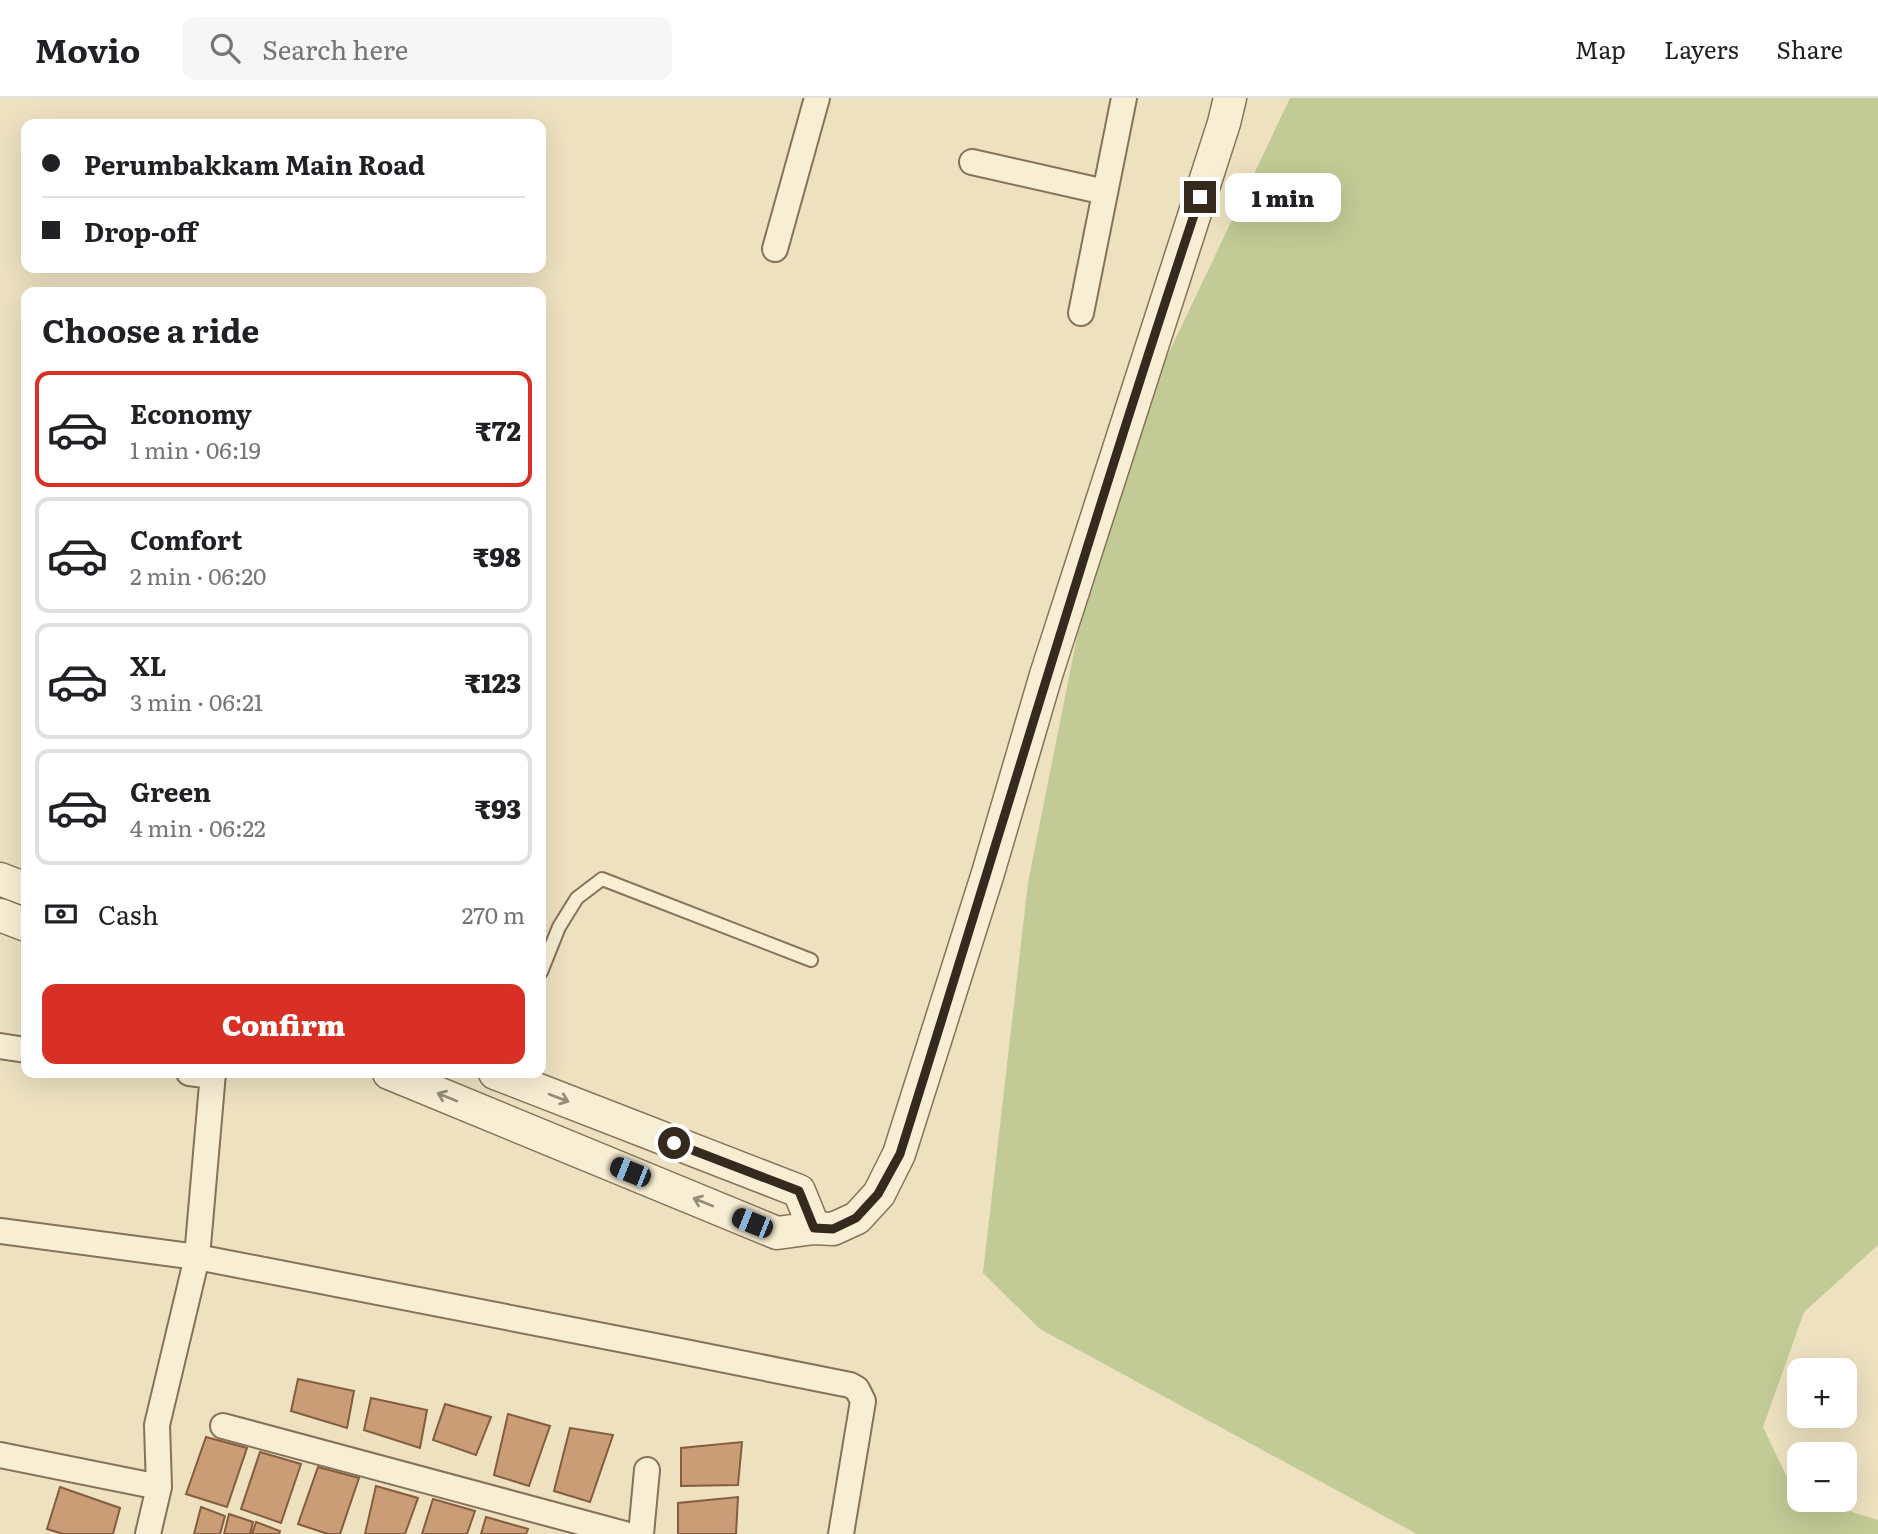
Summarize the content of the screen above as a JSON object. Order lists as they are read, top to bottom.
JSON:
{
  "page": {
    "header": "Movio",
    "search": "Search here",
    "nav": ["Map", "Layers", "Share"],
    "banner": ["Perumbakkam Main Road", "Drop-off"],
    "bubble": "1 min",
    "heading": "Choose a ride",
    "list": [
      {
        "name": "Economy",
        "note": "1 min · 06:19",
        "value": "₹72"
      },
      {
        "name": "Comfort",
        "note": "2 min · 06:20",
        "value": "₹98"
      },
      {
        "name": "XL",
        "note": "3 min · 06:21",
        "value": "₹123"
      },
      {
        "name": "Green",
        "note": "4 min · 06:22",
        "value": "₹93"
      }
    ],
    "pay": ["Cash", "270 m"],
    "buttons": "Confirm",
    "map_buttons": ["+", "−"]
  }
}
